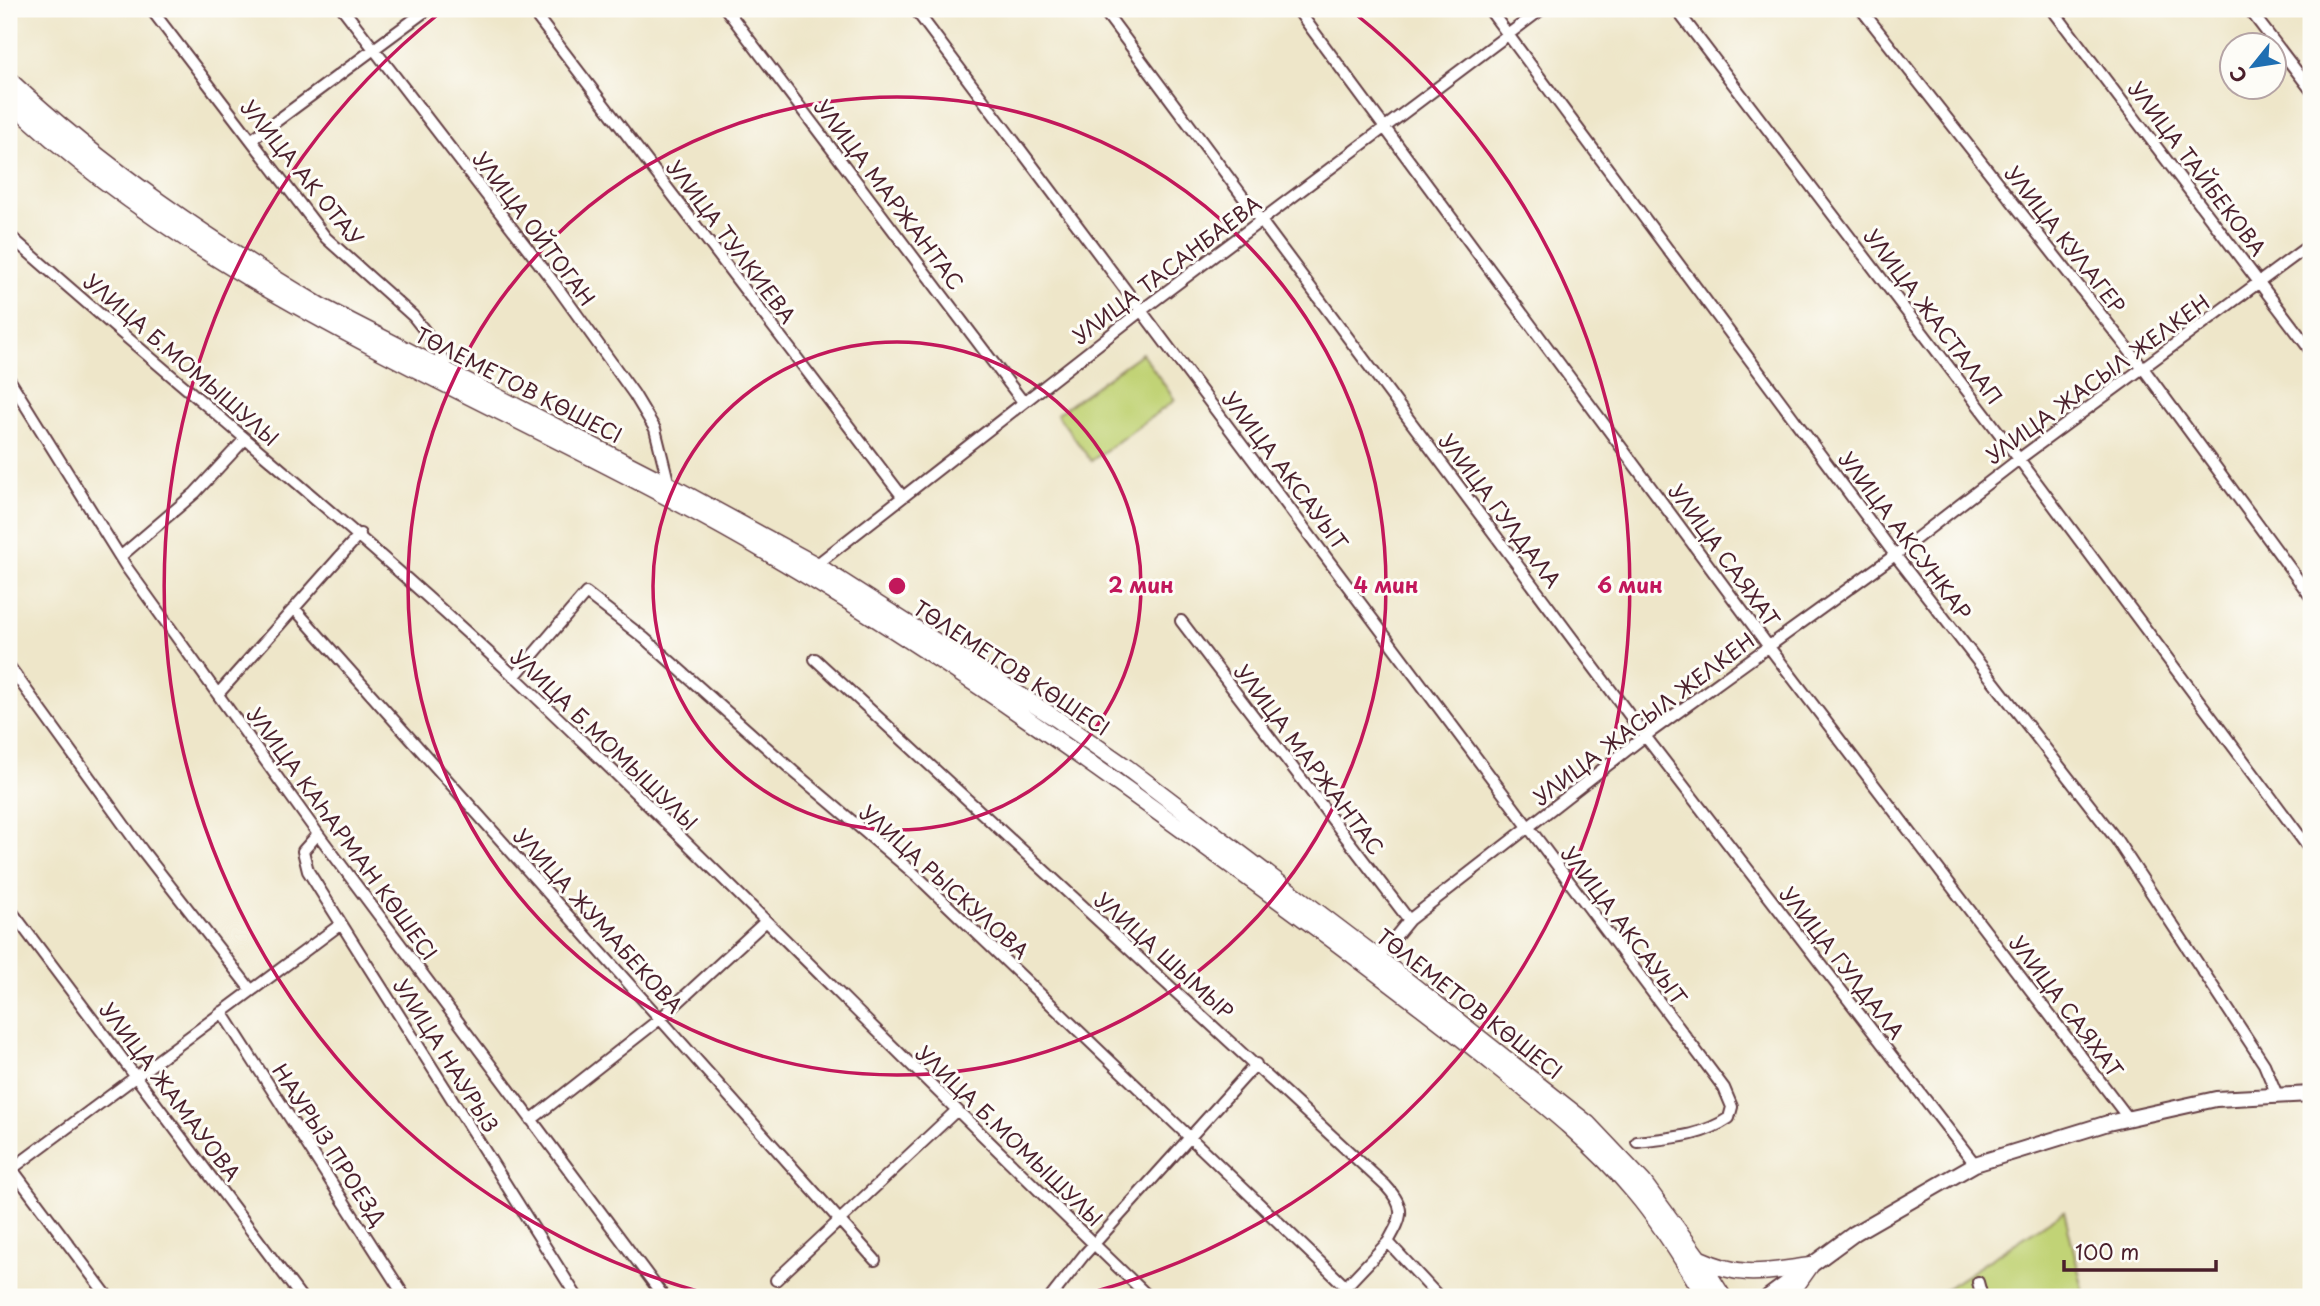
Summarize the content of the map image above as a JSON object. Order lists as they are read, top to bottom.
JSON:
{
  "streets": {
    "main road": ["ТӨЛЕМЕТОВ КӨШЕСІ"],
    "street": [
      "УЛИЦА ТАЙБЕКОВА",
      "УЛИЦА АК ОТАУ",
      "УЛИЦА МАРЖАНТАС",
      "УЛИЦА ОЙТОГАН",
      "УЛИЦА КУЛАГЕР",
      "УЛИЦА ТУЛКИЕВА",
      "УЛИЦА ТАСАНБАЕВА",
      "УЛИЦА ЖАСТАЛАП",
      "УЛИЦА Б.МОМЫШУЛЫ",
      "УЛИЦА ЖАСЫЛ ЖЕЛКЕН",
      "УЛИЦА АКСАУЫТ",
      "УЛИЦА ГУЛДАЛА",
      "УЛИЦА АКСУНКАР",
      "УЛИЦА САЯХАТ",
      "УЛИЦА КАҺАРМАН КӨШЕСІ",
      "УЛИЦА РЫСКУЛОВА",
      "УЛИЦА ЖУМАБЕКОВА",
      "УЛИЦА ШЫМЫР",
      "УЛИЦА НАУРЫЗ",
      "УЛИЦА ЖАМАУОВА",
      "НАУРЫЗ ПРОЕЗД"
    ]
  },
  "crossings": [
    ["УЛИЦА ТАЙБЕКОВА", "УЛИЦА ЖАСЫЛ ЖЕЛКЕН"],
    ["УЛИЦА АК ОТАУ", "ТӨЛЕМЕТОВ КӨШЕСІ"],
    ["УЛИЦА МАРЖАНТАС", "УЛИЦА ТАСАНБАЕВА"],
    ["УЛИЦА МАРЖАНТАС", "УЛИЦА ЖАСЫЛ ЖЕЛКЕН"],
    ["УЛИЦА ОЙТОГАН", "ТӨЛЕМЕТОВ КӨШЕСІ"],
    ["УЛИЦА КУЛАГЕР", "УЛИЦА ЖАСЫЛ ЖЕЛКЕН"],
    ["УЛИЦА ТУЛКИЕВА", "УЛИЦА ТАСАНБАЕВА"],
    ["УЛИЦА ТАСАНБАЕВА", "ТӨЛЕМЕТОВ КӨШЕСІ"],
    ["УЛИЦА ТАСАНБАЕВА", "УЛИЦА АКСАУЫТ"],
    ["УЛИЦА ТАСАНБАЕВА", "УЛИЦА ГУЛДАЛА"],
    ["УЛИЦА ТАСАНБАЕВА", "УЛИЦА АКСУНКАР"],
    ["УЛИЦА ТАСАНБАЕВА", "УЛИЦА САЯХАТ"],
    ["УЛИЦА ЖАСТАЛАП", "УЛИЦА ЖАСЫЛ ЖЕЛКЕН"],
    ["УЛИЦА Б.МОМЫШУЛЫ", "УЛИЦА РЫСКУЛОВА"],
    ["УЛИЦА ЖАСЫЛ ЖЕЛКЕН", "ТӨЛЕМЕТОВ КӨШЕСІ"],
    ["УЛИЦА ЖАСЫЛ ЖЕЛКЕН", "УЛИЦА АКСАУЫТ"],
    ["УЛИЦА ЖАСЫЛ ЖЕЛКЕН", "УЛИЦА ГУЛДАЛА"],
    ["УЛИЦА ЖАСЫЛ ЖЕЛКЕН", "УЛИЦА АКСУНКАР"],
    ["УЛИЦА ЖАСЫЛ ЖЕЛКЕН", "УЛИЦА САЯХАТ"],
    ["УЛИЦА КАҺАРМАН КӨШЕСІ", "УЛИЦА НАУРЫЗ"]
  ],
  "scale_bar": "100 m",
  "north": "bottom left",
  "rings": ["2 мин", "4 мин", "6 мин"]
}
